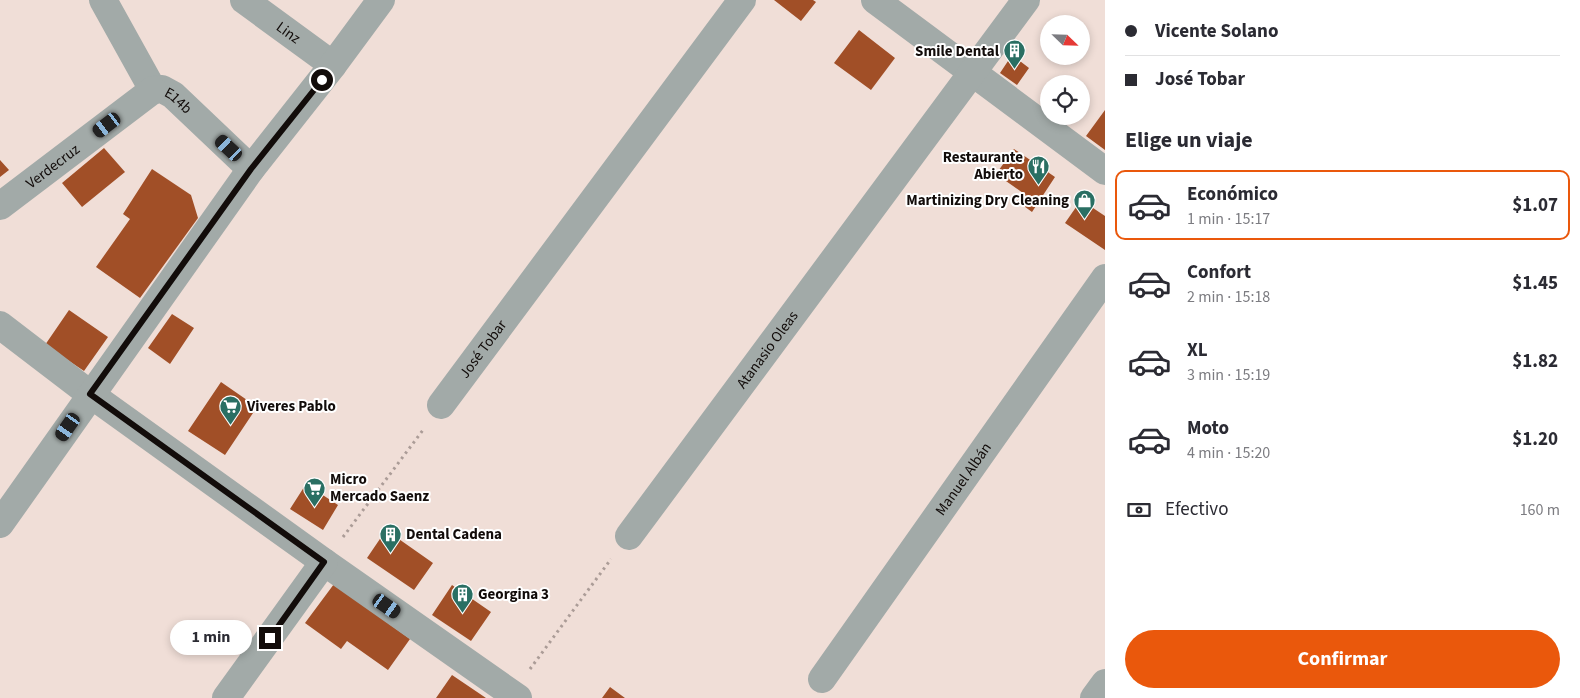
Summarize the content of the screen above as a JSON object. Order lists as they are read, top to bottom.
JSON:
{
  "streets": {
    "street": [
      "Linz",
      "E14b",
      "Verdecruz",
      "José Tobar",
      "Atanasio Oleas",
      "Manuel Albán"
    ]
  },
  "crossings": [
    ["E14b", "Verdecruz"]
  ],
  "places": {
    "building": ["Smile Dental", "Dental Cadena", "Georgina 3"],
    "restaurant": ["Restaurante Abierto"],
    "shop": ["Martinizing Dry Cleaning"],
    "supermarket": ["Viveres Pablo", "Micro Mercado Saenz"]
  },
  "north": "bottom right",
  "page": {
    "banner": ["Vicente Solano", "José Tobar"],
    "heading": "Elige un viaje",
    "list": [
      {
        "name": "Económico",
        "note": "1 min · 15:17",
        "value": "$1.07"
      },
      {
        "name": "Confort",
        "note": "2 min · 15:18",
        "value": "$1.45"
      },
      {
        "name": "XL",
        "note": "3 min · 15:19",
        "value": "$1.82"
      },
      {
        "name": "Moto",
        "note": "4 min · 15:20",
        "value": "$1.20"
      }
    ],
    "pay": ["Efectivo", "160 m"],
    "bubble": "1 min",
    "buttons": "Confirmar"
  }
}
